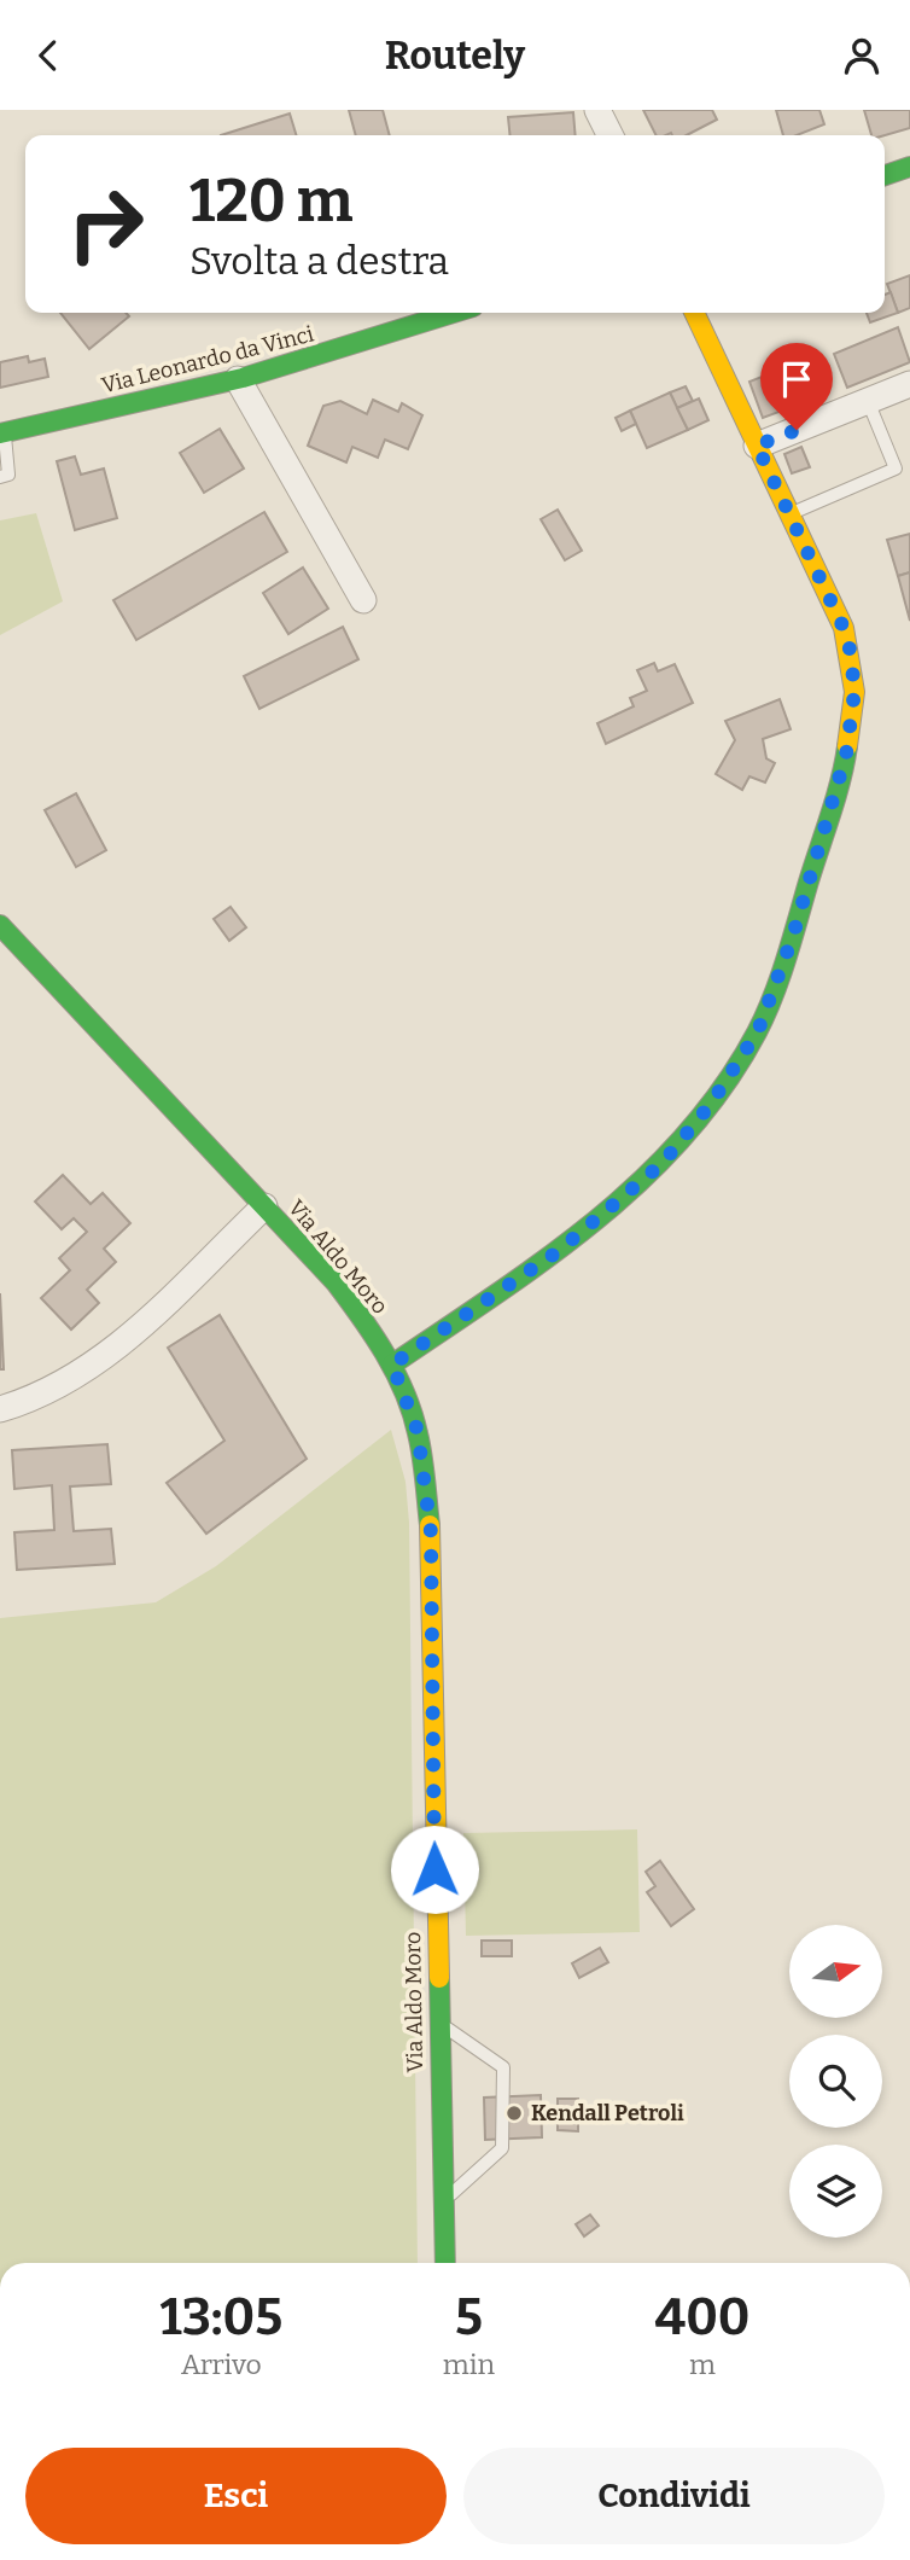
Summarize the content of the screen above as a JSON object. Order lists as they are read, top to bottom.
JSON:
{
  "streets": {
    "street": ["Via Leonardo da Vinci", "Via Aldo Moro"]
  },
  "places": ["Kendall Petroli"],
  "north": "right",
  "page": {
    "header": "Routely",
    "turn": ["120 m", "Svolta a destra"],
    "eta": [
      "13:05",
      "Arrivo",
      "5",
      "min",
      "400",
      "m"
    ],
    "buttons": ["Esci", "Condividi"]
  }
}
